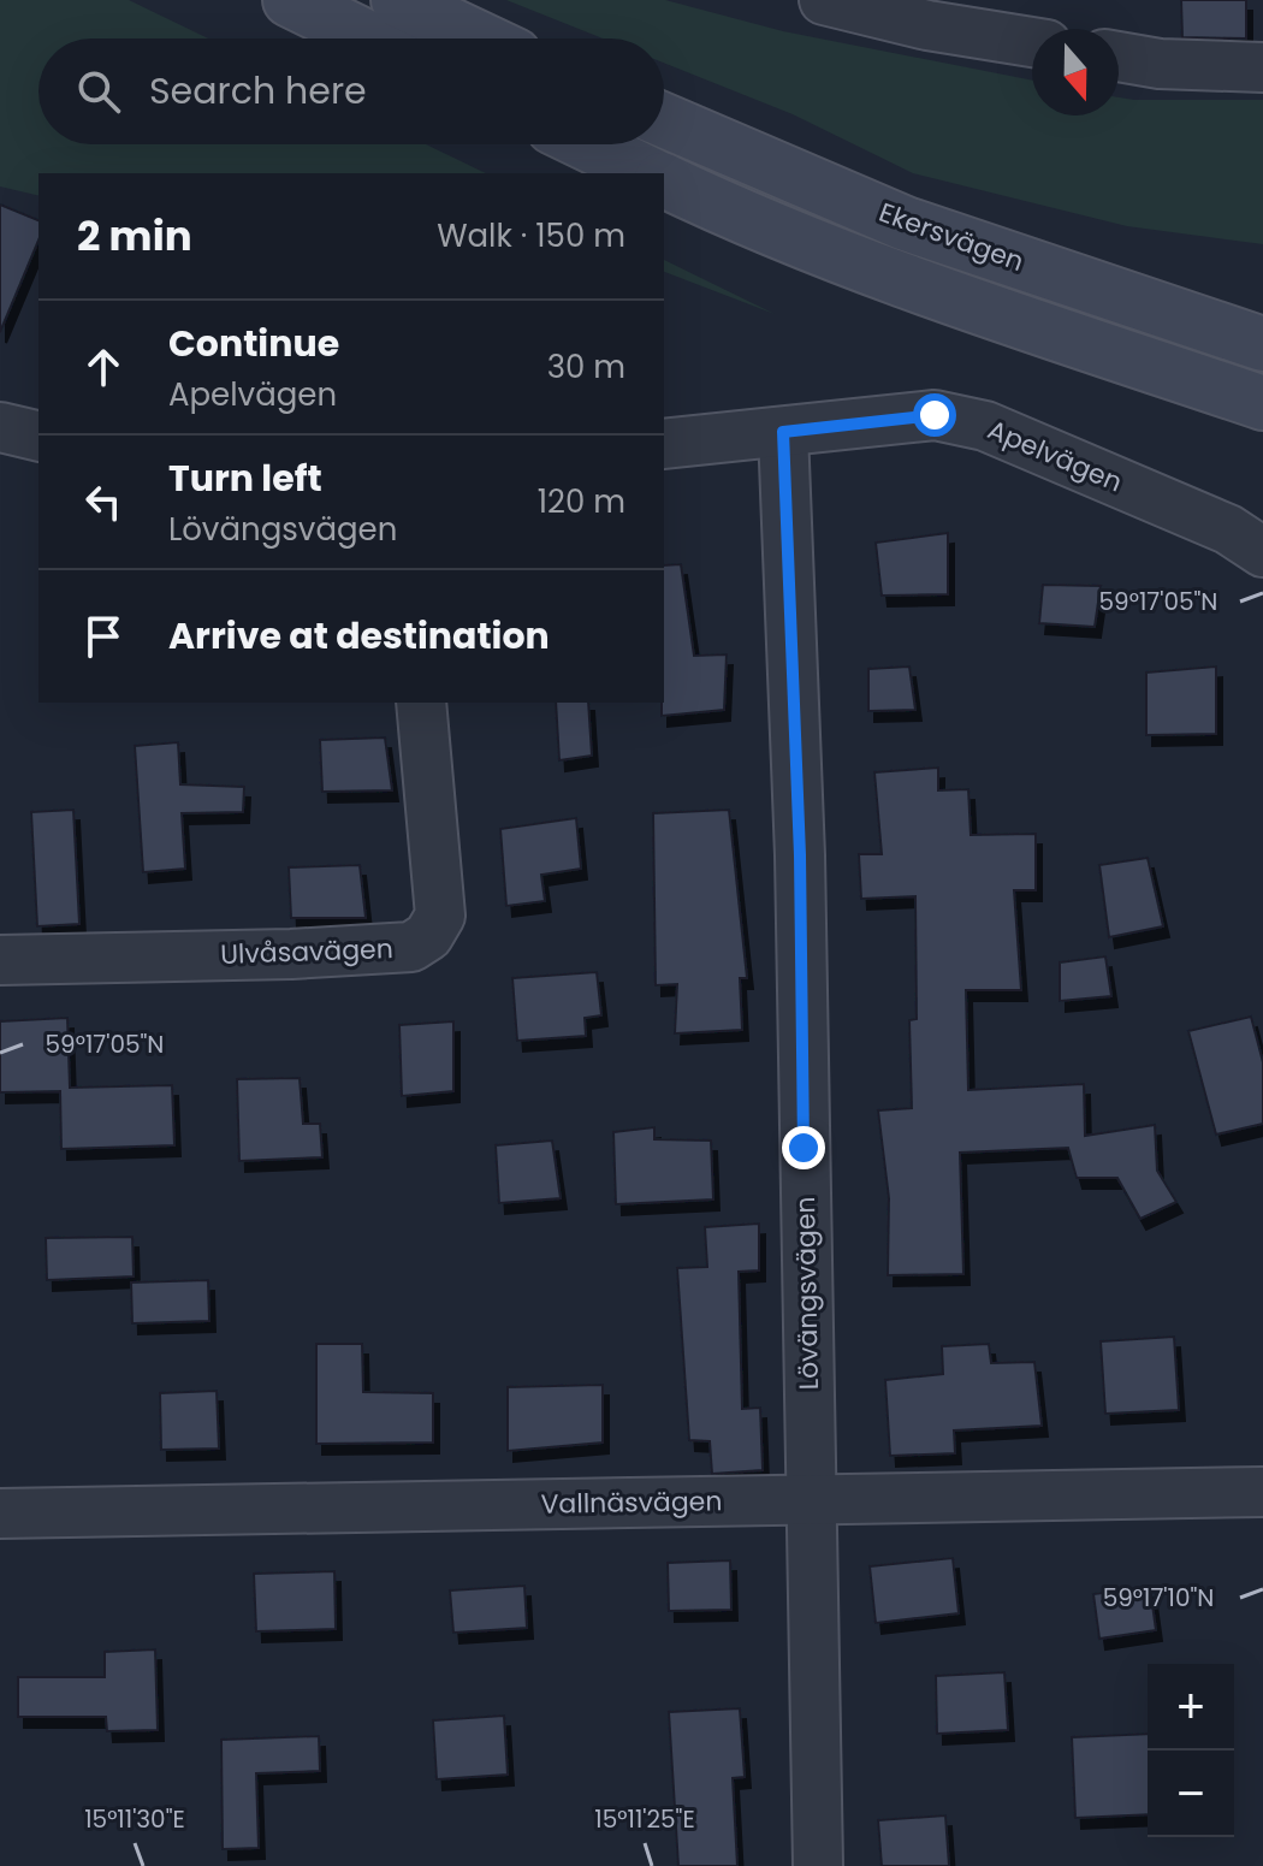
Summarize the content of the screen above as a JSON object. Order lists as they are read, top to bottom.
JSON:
{
  "streets": {
    "main road": ["Ekersvägen"],
    "street": [
      "Apelvägen",
      "Ulvåsavägen",
      "Lövängsvägen",
      "Vallnäsvägen"
    ]
  },
  "crossings": [
    ["Apelvägen", "Lövängsvägen"],
    ["Lövängsvägen", "Vallnäsvägen"]
  ],
  "north": "bottom",
  "page": {
    "search": "Search here",
    "heading": ["2 min", "Walk · 150 m"],
    "list": [
      ["Continue", "Apelvägen", "30 m"],
      ["Turn left", "Lövängsvägen", "120 m"],
      "Arrive at destination"
    ],
    "map_buttons": ["+", "−"]
  },
  "coordinates": [
    "59°17'05\"N",
    "59°17'10\"N",
    "15°11'30\"E",
    "15°11'25\"E"
  ]
}
